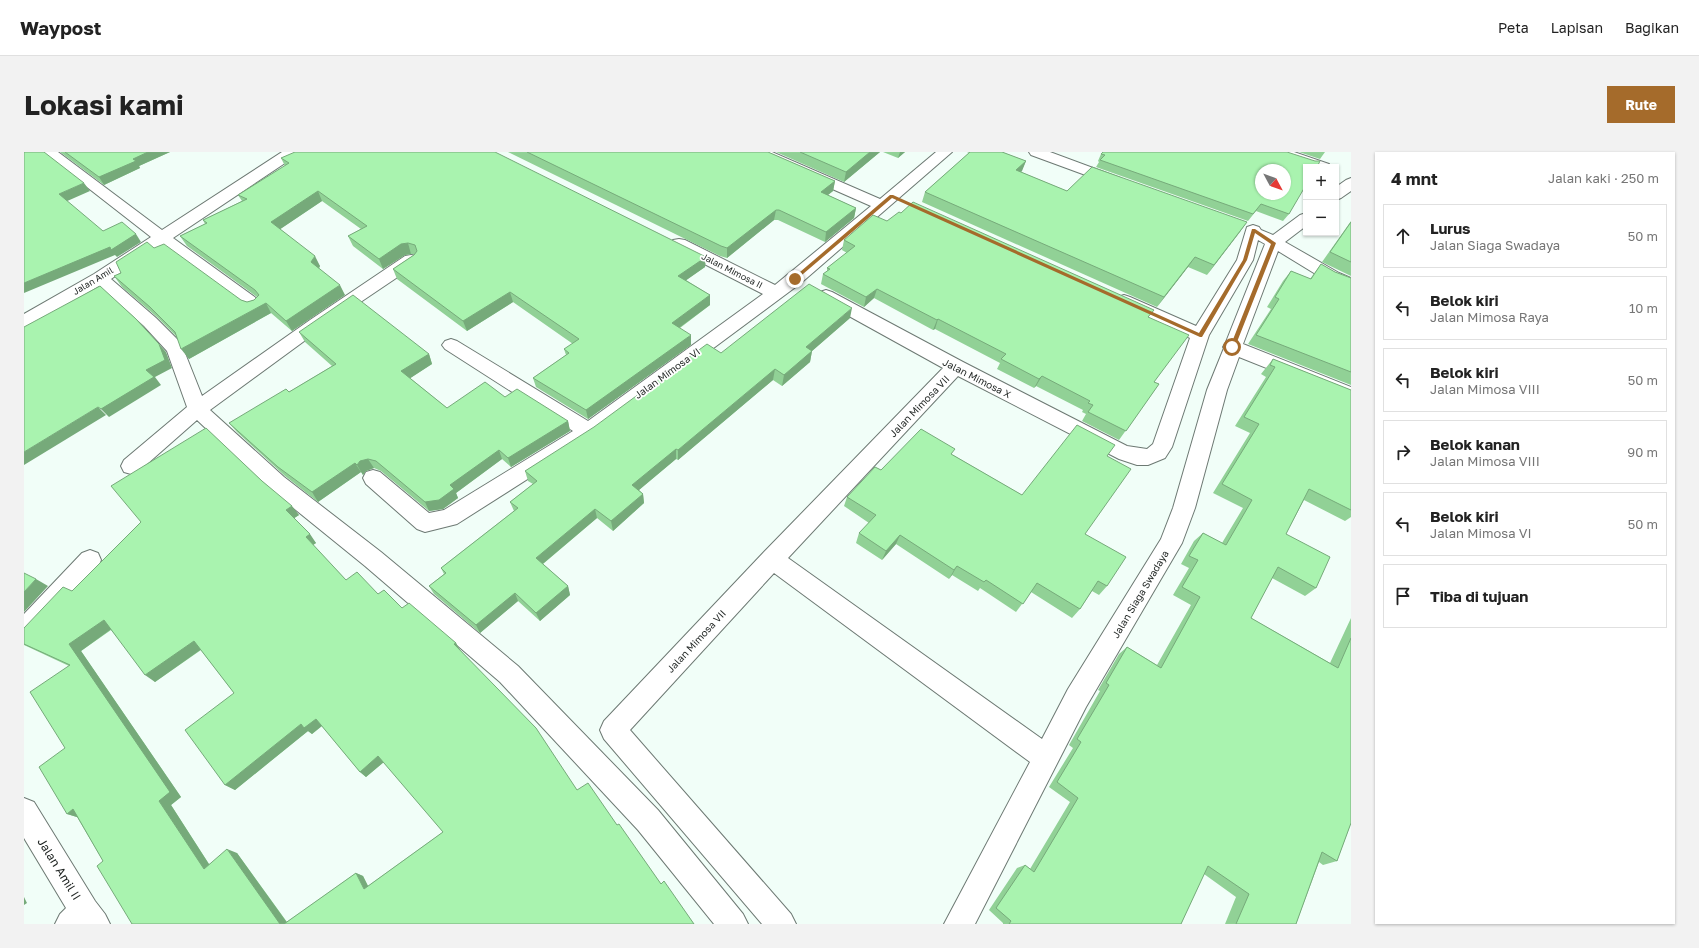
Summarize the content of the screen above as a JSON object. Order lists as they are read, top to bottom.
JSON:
{
  "streets": {
    "street": [
      "Jalan Mimosa II",
      "Jalan Amil",
      "Jalan Mimosa VI",
      "Jalan Mimosa X",
      "Jalan Mimosa VII",
      "Jalan Siaga Swadaya",
      "Jalan Amil II"
    ]
  },
  "crossings": [
    ["Jalan Mimosa II", "Jalan Mimosa VI"],
    ["Jalan Mimosa VI", "Jalan Mimosa X"],
    ["Jalan Mimosa X", "Jalan Mimosa VII"]
  ],
  "north": "bottom right",
  "page": {
    "header": "Waypost",
    "nav": ["Peta", "Lapisan", "Bagikan"],
    "buttons": "Rute",
    "title": "Lokasi kami",
    "heading": ["4 mnt", "Jalan kaki · 250 m"],
    "map_buttons": ["+", "−"],
    "list": [
      ["Lurus", "Jalan Siaga Swadaya", "50 m"],
      ["Belok kiri", "Jalan Mimosa Raya", "10 m"],
      ["Belok kiri", "Jalan Mimosa VIII", "50 m"],
      ["Belok kanan", "Jalan Mimosa VIII", "90 m"],
      ["Belok kiri", "Jalan Mimosa VI", "50 m"],
      "Tiba di tujuan"
    ]
  }
}
